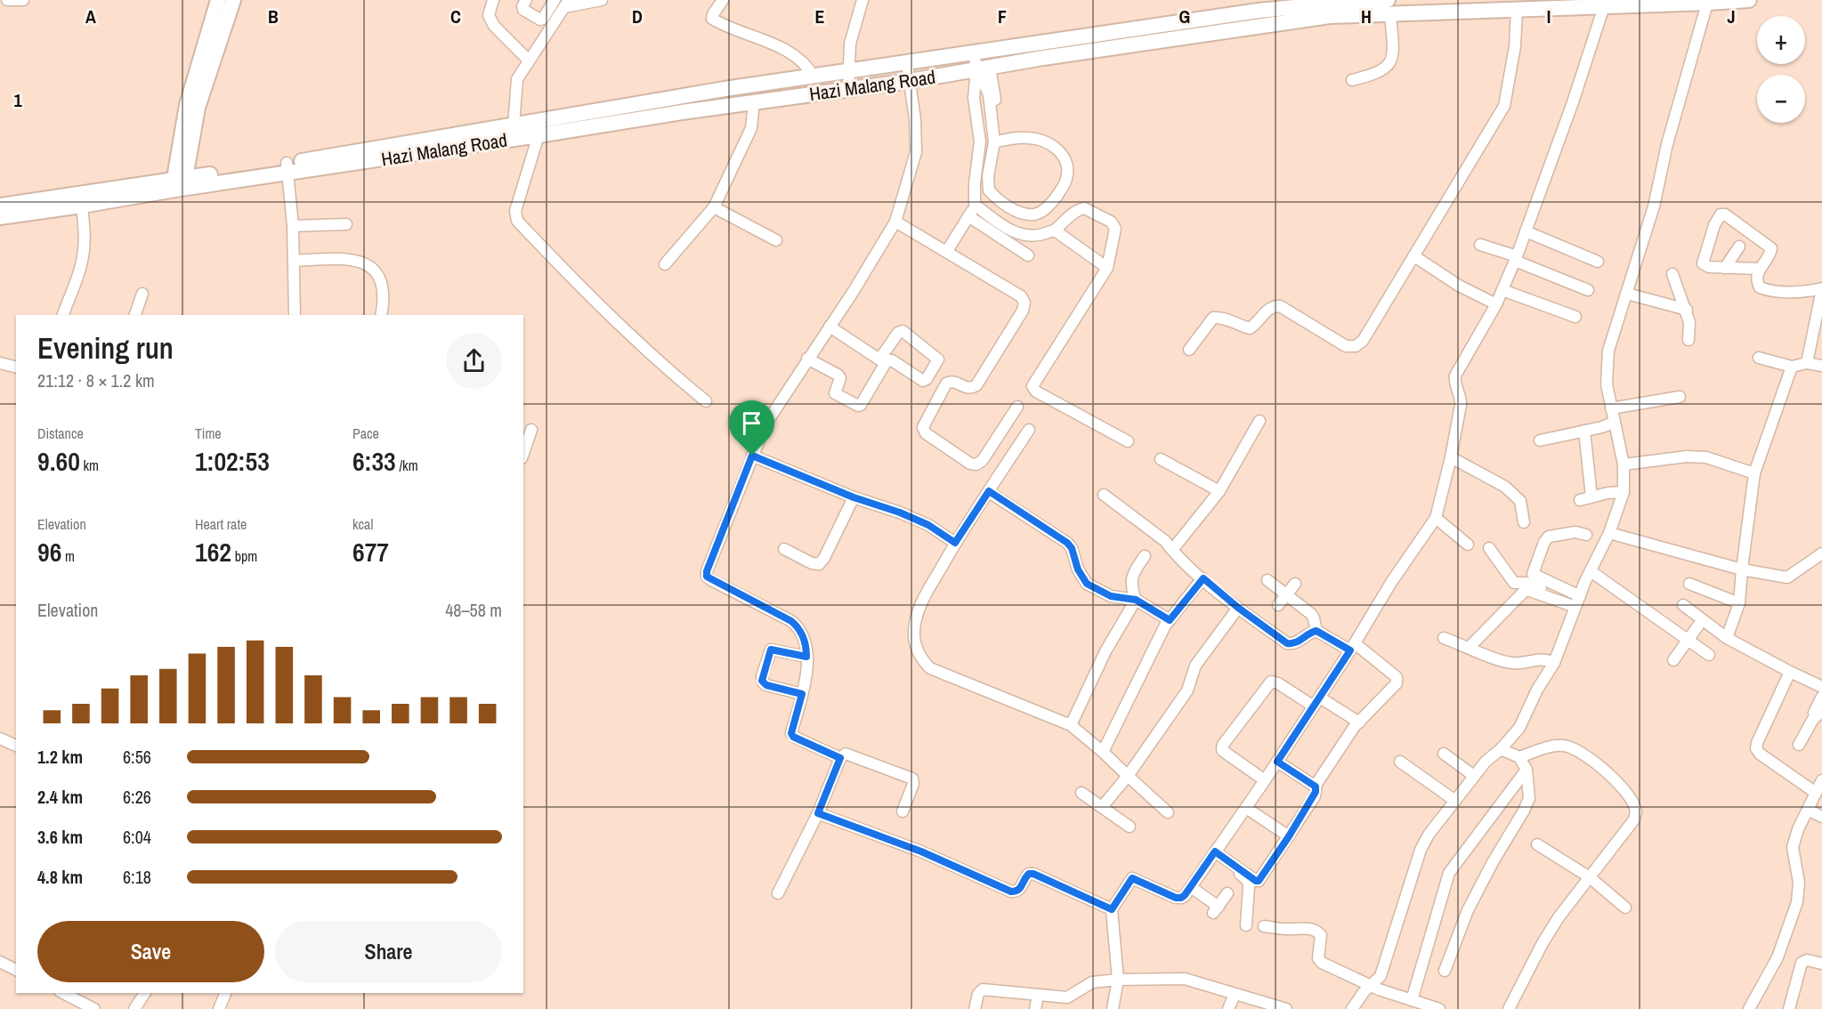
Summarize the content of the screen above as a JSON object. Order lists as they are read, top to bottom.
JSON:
{
  "streets": {
    "main road": ["Hazi Malang Road"]
  },
  "page": {
    "map_buttons": ["+", "−"],
    "heading": ["Evening run", "21:12 · 8 × 1.2 km"],
    "stats": [
      ["Distance", "9.60 km"],
      ["Time", "1:02:53"],
      ["Pace", "6:33 /km"],
      ["Elevation", "96 m"],
      ["Heart rate", "162 bpm"],
      ["kcal", "677"]
    ],
    "chart": ["Elevation", "48–58 m"],
    "list": [
      {
        "name": "1.2 km",
        "note": "6:56"
      },
      {
        "name": "2.4 km",
        "note": "6:26"
      },
      {
        "name": "3.6 km",
        "note": "6:04"
      },
      {
        "name": "4.8 km",
        "note": "6:18"
      }
    ],
    "buttons": ["Save", "Share"]
  },
  "grid": {
    "columns": [
      "A",
      "B",
      "C",
      "D",
      "E",
      "F",
      "G",
      "H",
      "I",
      "J"
    ],
    "rows": ["1"]
  }
}
